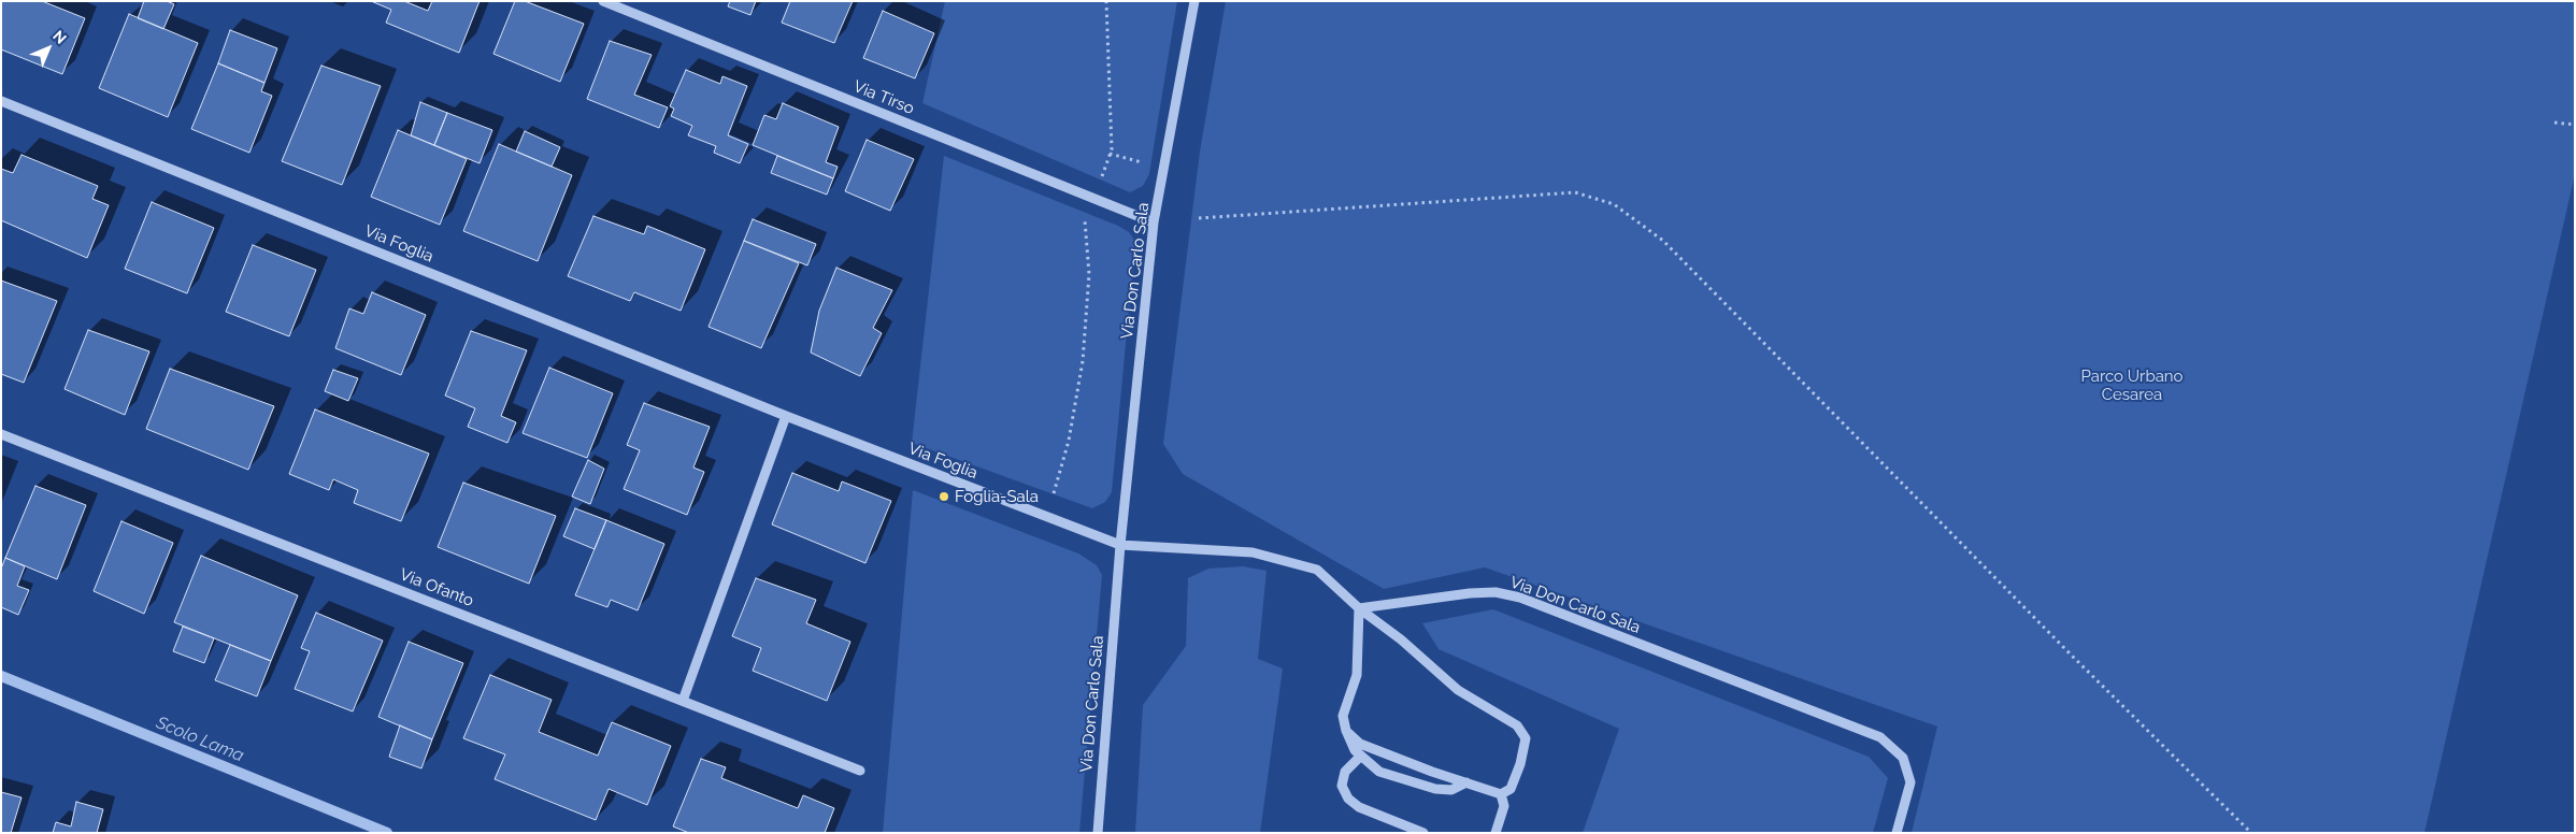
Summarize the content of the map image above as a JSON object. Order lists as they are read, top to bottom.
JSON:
{
  "streets": {
    "street": [
      "Via Tirso",
      "Via Foglia",
      "Via Don Carlo Sala",
      "Via Ofanto"
    ]
  },
  "crossings": [
    ["Via Tirso", "Via Don Carlo Sala"],
    ["Via Foglia", "Via Don Carlo Sala"]
  ],
  "water": ["Scolo Lama"],
  "parks": ["Parco Urbano Cesarea"],
  "places": ["Foglia-Sala"],
  "north": "top right"
}
